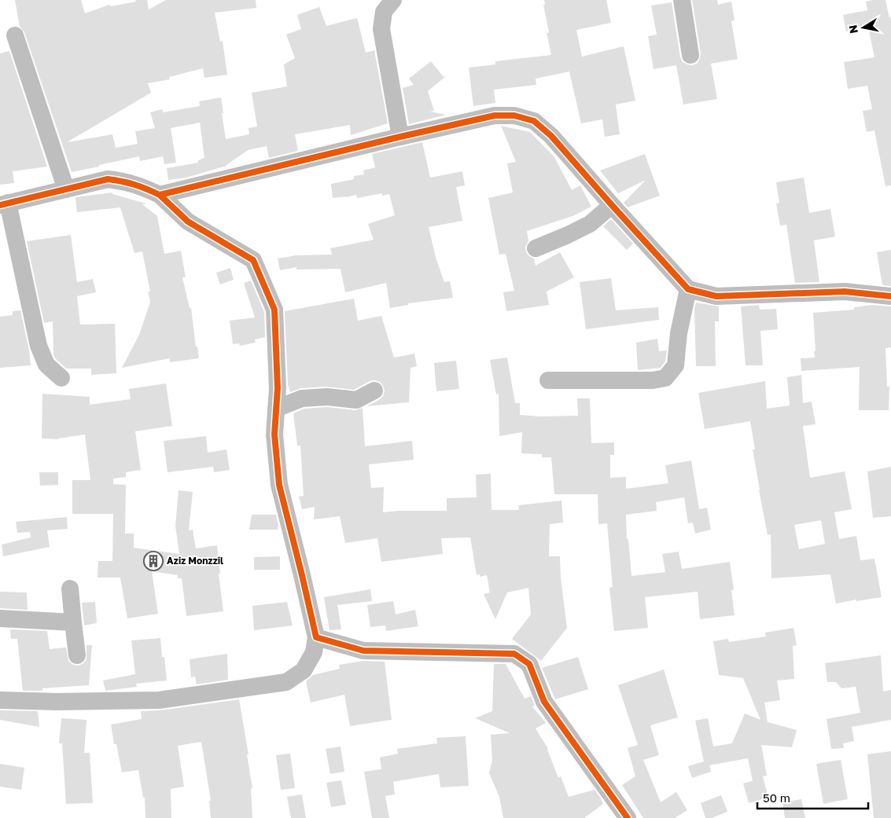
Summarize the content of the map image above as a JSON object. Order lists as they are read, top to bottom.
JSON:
{
  "places": {
    "building": ["Aziz Monzzil"]
  },
  "scale_bar": "50 m",
  "north": "left"
}
